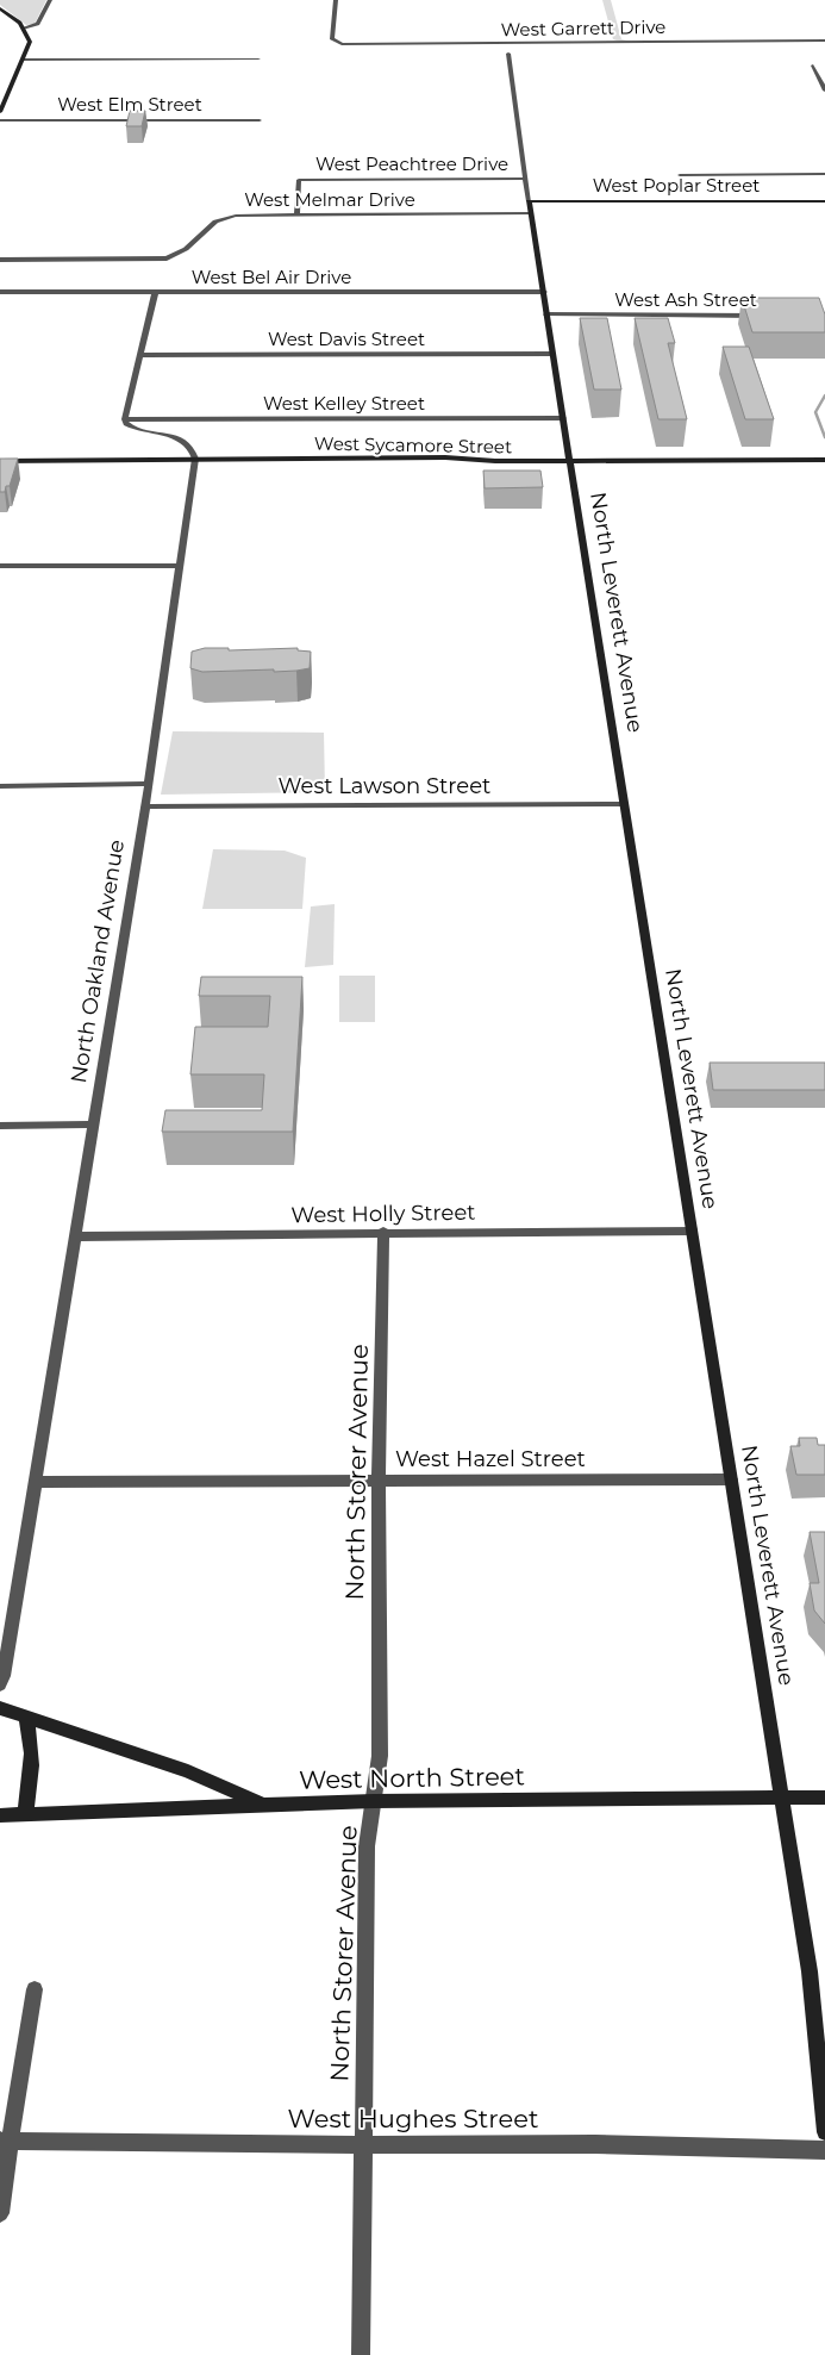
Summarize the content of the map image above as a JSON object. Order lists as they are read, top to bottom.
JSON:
{
  "streets": {
    "street": [
      "West Garrett Drive",
      "West Elm Street",
      "West Peachtree Drive",
      "West Poplar Street",
      "West Melmar Drive",
      "West Bel Air Drive",
      "West Ash Street",
      "West Davis Street",
      "West Kelley Street",
      "West Sycamore Street",
      "North Leverett Avenue",
      "West Lawson Street",
      "North Oakland Avenue",
      "West Holly Street",
      "West Hazel Street",
      "North Storer Avenue",
      "West North Street",
      "West Hughes Street"
    ]
  },
  "crossings": [
    ["West Peachtree Drive", "West Melmar Drive"],
    ["West Peachtree Drive", "North Leverett Avenue"],
    ["West Poplar Street", "North Leverett Avenue"],
    ["West Melmar Drive", "North Leverett Avenue"],
    ["West Bel Air Drive", "North Leverett Avenue"],
    ["West Ash Street", "North Leverett Avenue"],
    ["West Davis Street", "North Leverett Avenue"],
    ["West Kelley Street", "North Leverett Avenue"],
    ["West Sycamore Street", "North Leverett Avenue"],
    ["West Sycamore Street", "North Oakland Avenue"],
    ["North Leverett Avenue", "West Lawson Street"],
    ["North Leverett Avenue", "West Holly Street"],
    ["North Leverett Avenue", "West Hazel Street"],
    ["North Leverett Avenue", "West North Street"],
    ["West Lawson Street", "North Oakland Avenue"],
    ["North Oakland Avenue", "West Holly Street"],
    ["North Oakland Avenue", "West Hazel Street"],
    ["West Holly Street", "North Storer Avenue"],
    ["West Hazel Street", "North Storer Avenue"],
    ["North Storer Avenue", "West North Street"],
    ["North Storer Avenue", "West Hughes Street"]
  ]
}
